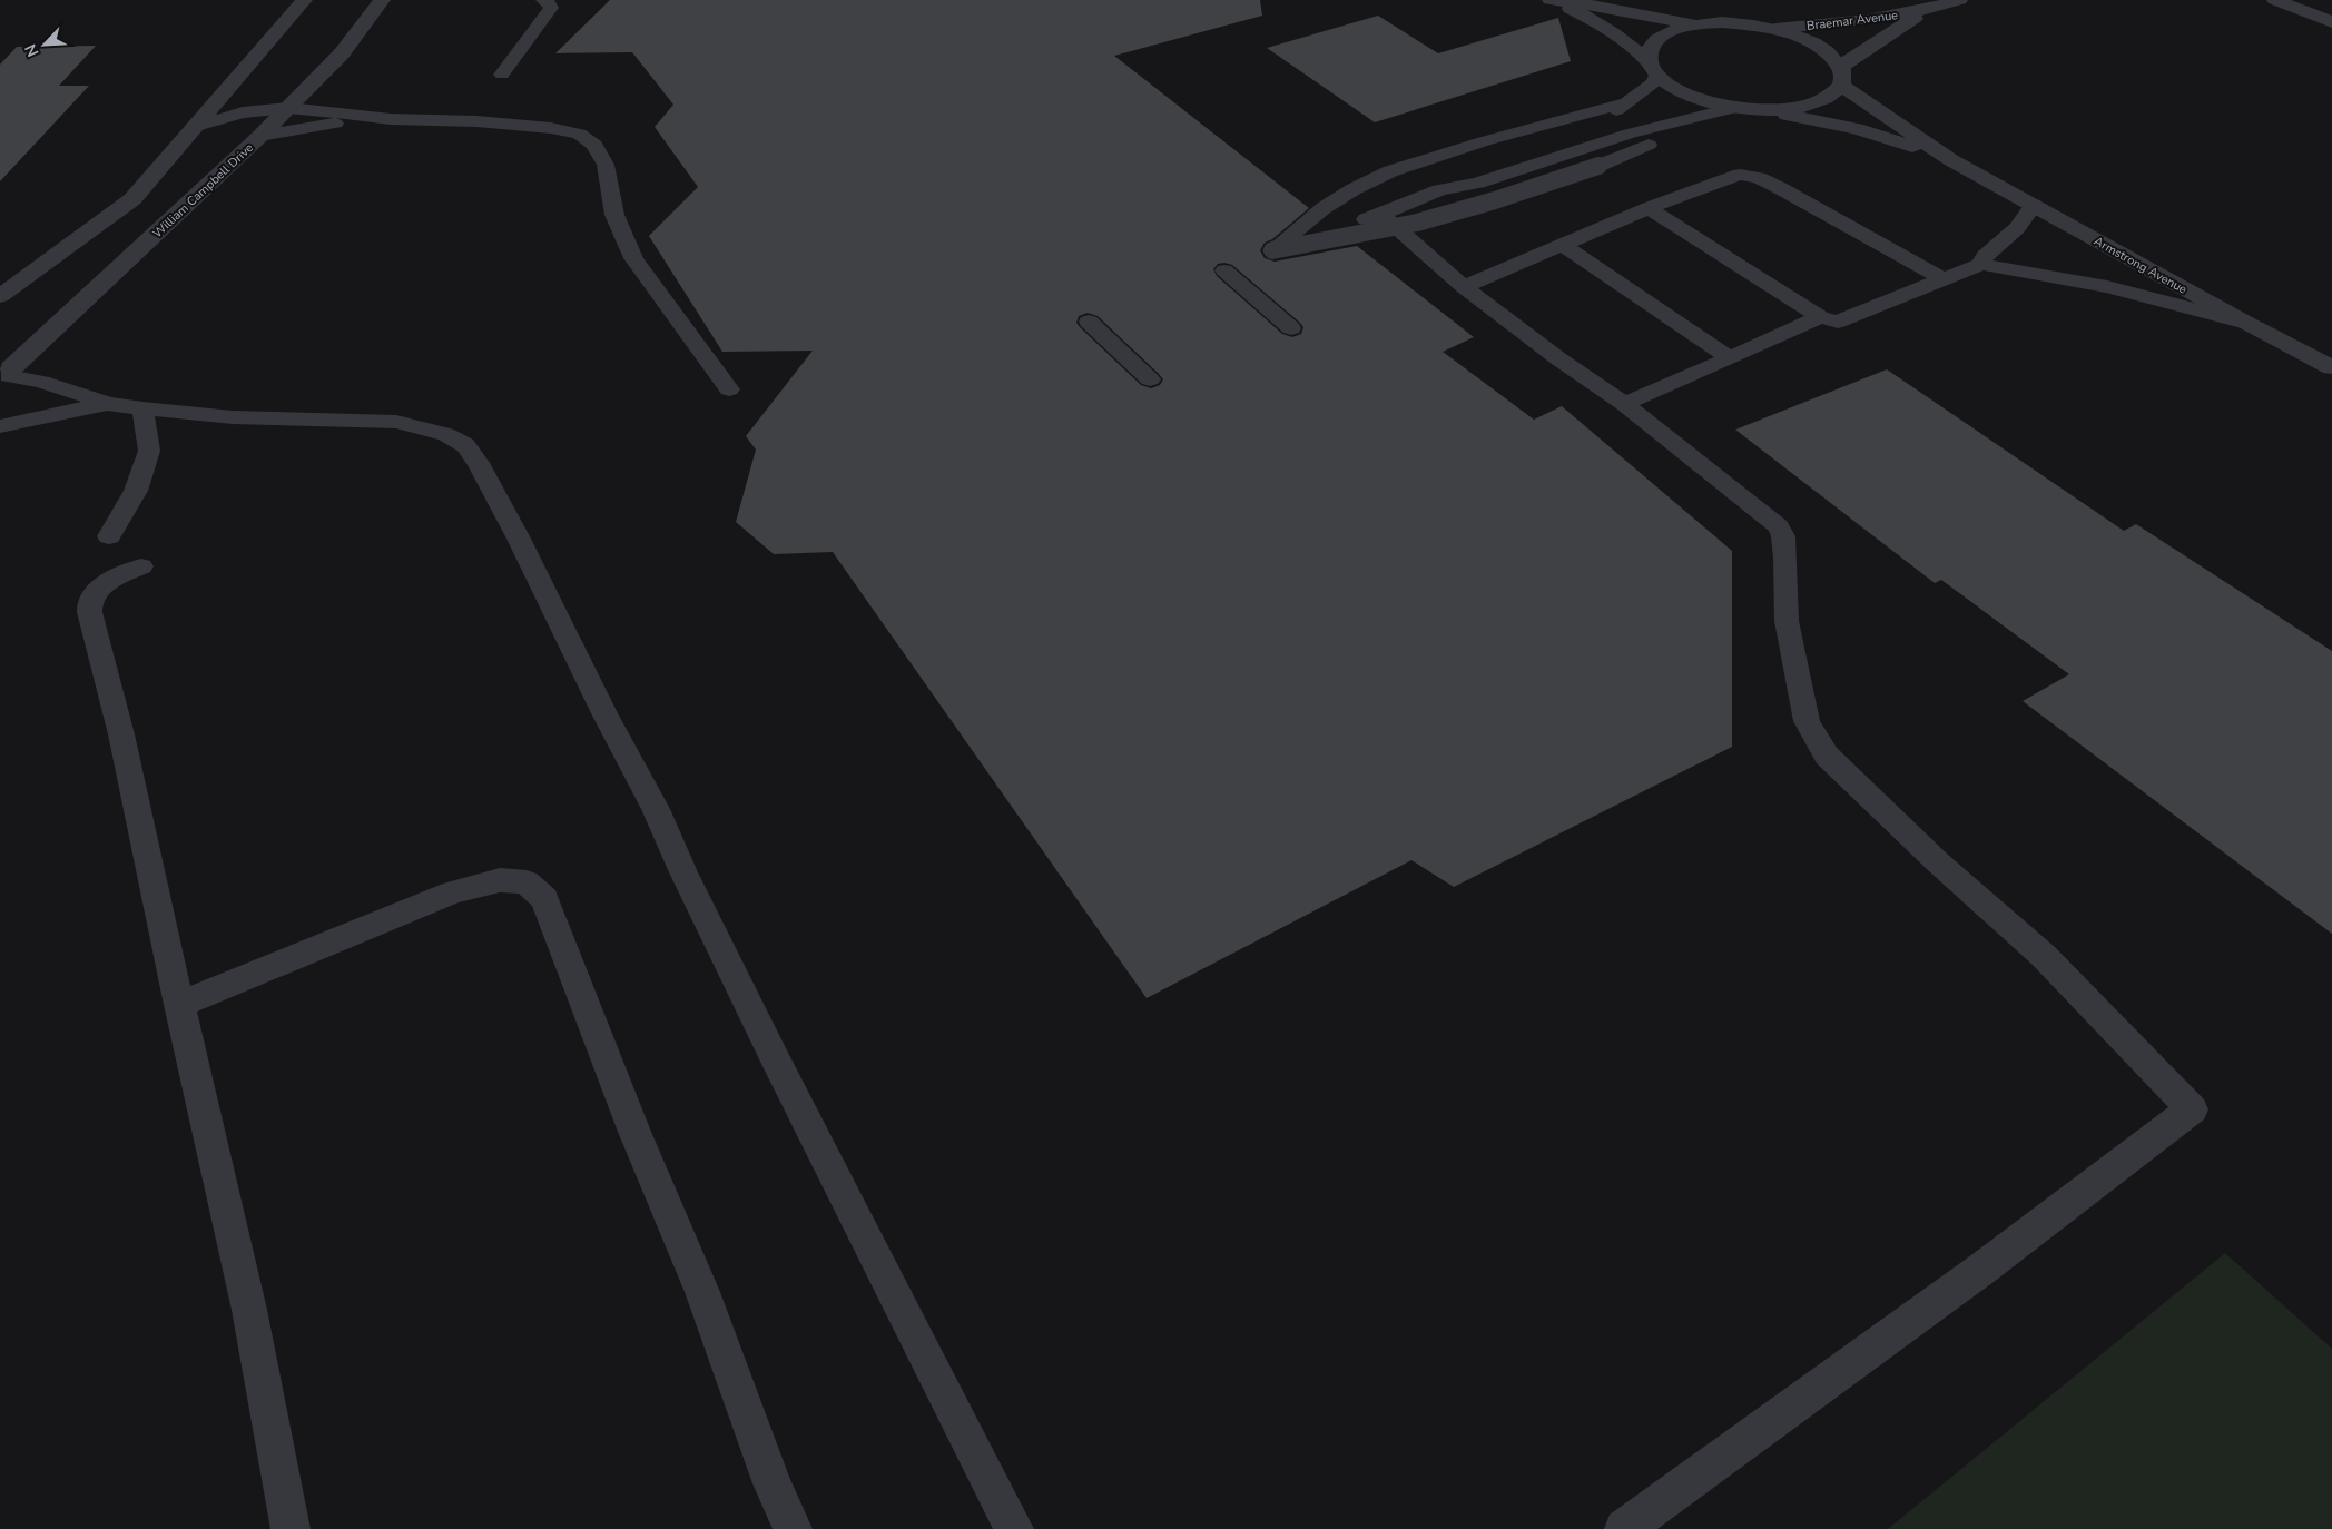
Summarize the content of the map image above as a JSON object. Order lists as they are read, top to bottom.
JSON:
{
  "streets": {
    "street": ["Braemar Avenue", "William Campbell Drive", "Armstrong Avenue"]
  },
  "north": "bottom left"
}
